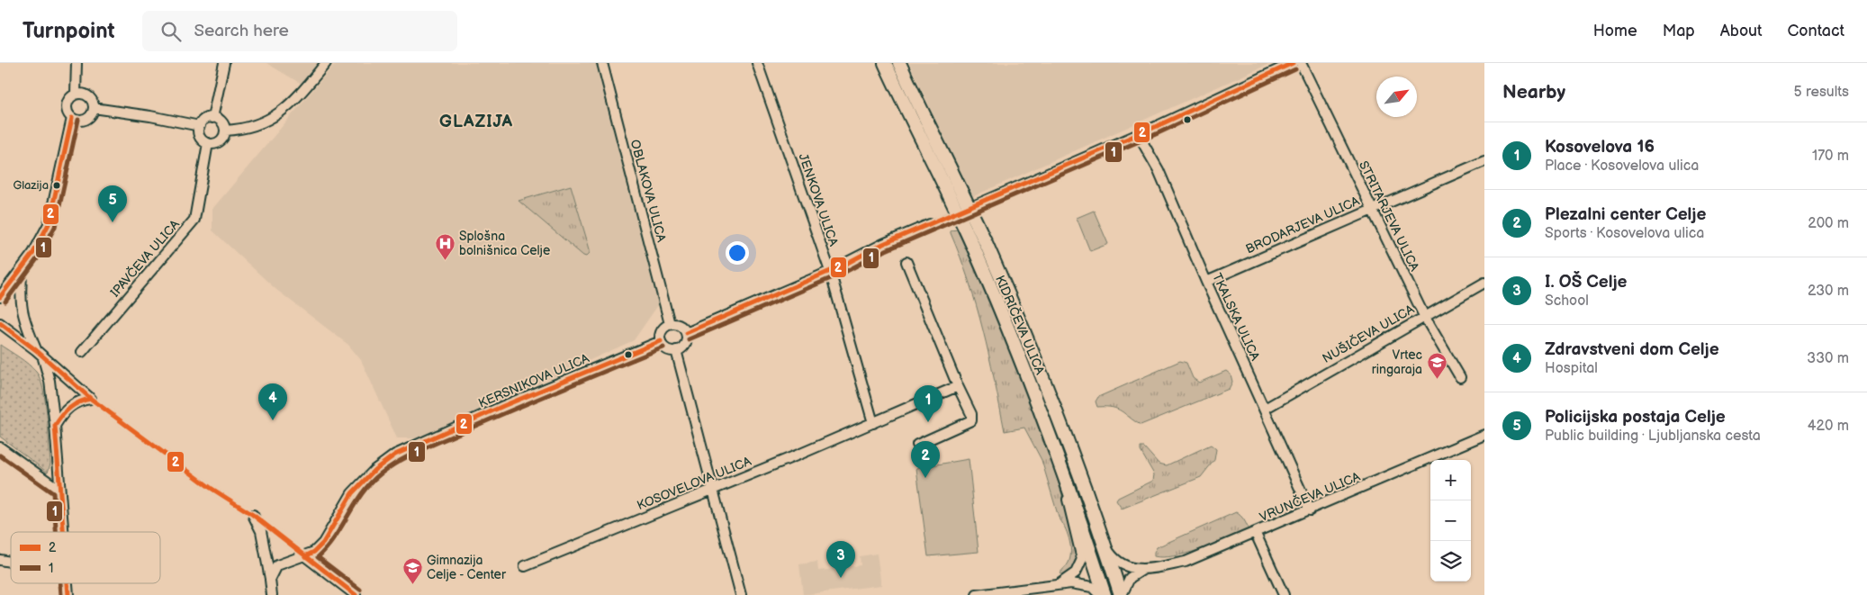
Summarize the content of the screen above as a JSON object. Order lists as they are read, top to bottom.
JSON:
{
  "streets": {
    "main road": ["KIDRIČEVA ULICA"],
    "street": [
      "OBLAKOVA ULICA",
      "JENKOVA ULICA",
      "STRITARJEVA ULICA",
      "BRODARJEVA ULICA",
      "IPAVČEVA ULICA",
      "TKALSKA ULICA",
      "NUŠIČEVA ULICA",
      "KERSNIKOVA ULICA",
      "KOSOVELOVA ULICA",
      "VRUNČEVA ULICA"
    ]
  },
  "crossings": [
    ["OBLAKOVA ULICA", "KERSNIKOVA ULICA"],
    ["JENKOVA ULICA", "KOSOVELOVA ULICA"],
    ["STRITARJEVA ULICA", "BRODARJEVA ULICA"],
    ["STRITARJEVA ULICA", "NUŠIČEVA ULICA"],
    ["BRODARJEVA ULICA", "TKALSKA ULICA"],
    ["TKALSKA ULICA", "NUŠIČEVA ULICA"],
    ["TKALSKA ULICA", "VRUNČEVA ULICA"],
    ["KIDRIČEVA ULICA", "VRUNČEVA ULICA"]
  ],
  "districts": ["GLAZIJA"],
  "places": {
    "other": ["Glazija"],
    "hospital": ["Splošna bolnišnica Celje"],
    "school or university": ["Vrtec ringaraja", "Gimnazija Celje - Center"]
  },
  "lines": ["transit line 2", "transit line 1"],
  "legend": ["2", "1"],
  "north": "top right",
  "page": {
    "header": "Turnpoint",
    "search": "Search here",
    "nav": [
      "Home",
      "Map",
      "About",
      "Contact"
    ],
    "heading": ["Nearby", "5 results"],
    "list": [
      {
        "mark": "1",
        "name": "Kosovelova 16",
        "note": "Place · Kosovelova ulica",
        "value": "170 m"
      },
      {
        "mark": "2",
        "name": "Plezalni center Celje",
        "note": "Sports · Kosovelova ulica",
        "value": "200 m"
      },
      {
        "mark": "3",
        "name": "I. OŠ Celje",
        "note": "School",
        "value": "230 m"
      },
      {
        "mark": "4",
        "name": "Zdravstveni dom Celje",
        "note": "Hospital",
        "value": "330 m"
      },
      {
        "mark": "5",
        "name": "Policijska postaja Celje",
        "note": "Public building · Ljubljanska cesta",
        "value": "420 m"
      }
    ],
    "pins": [
      "5",
      "4",
      "1",
      "2",
      "3"
    ],
    "map_buttons": ["+", "−"]
  }
}
